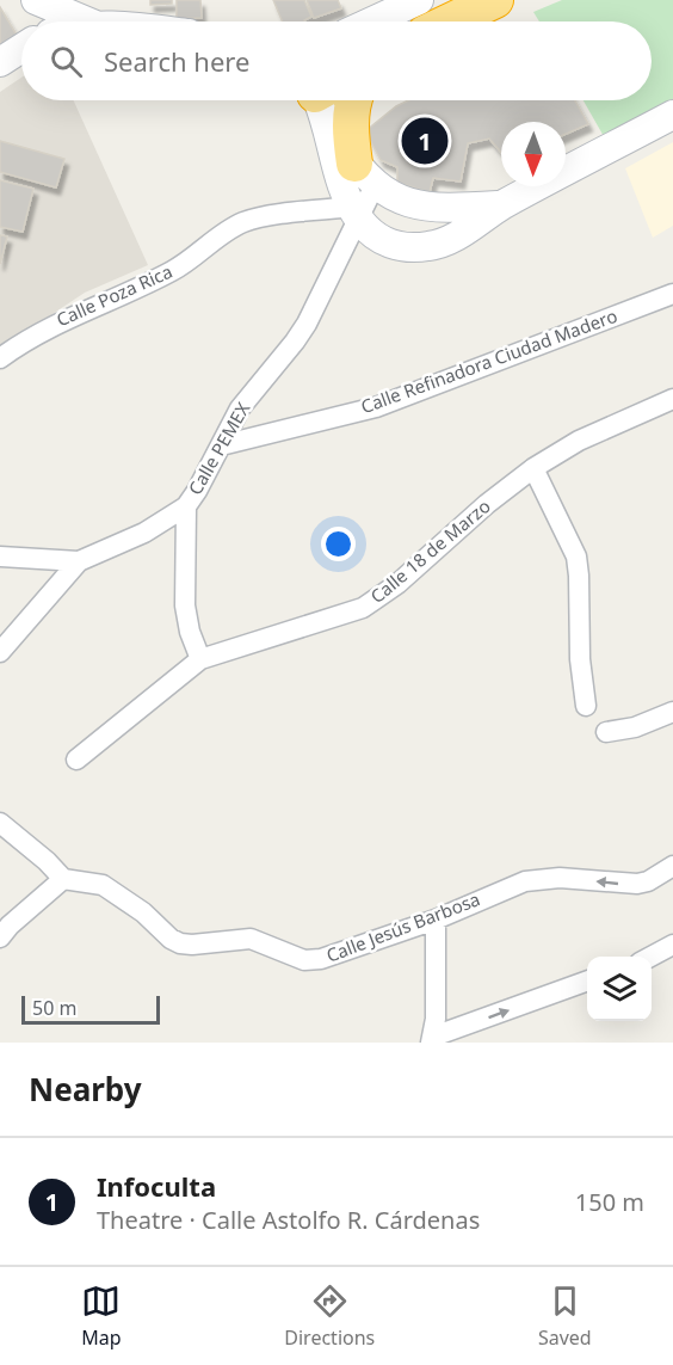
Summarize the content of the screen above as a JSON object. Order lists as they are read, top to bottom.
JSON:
{
  "streets": {
    "street": [
      "Calle Poza Rica",
      "Calle Refinadora Ciudad Madero",
      "Calle PEMEX",
      "Calle 18 de Marzo",
      "Calle Jesús Barbosa"
    ]
  },
  "crossings": [
    ["Calle Poza Rica", "Calle PEMEX"],
    ["Calle Refinadora Ciudad Madero", "Calle PEMEX"]
  ],
  "scale_bar": "50 m",
  "north": "bottom",
  "page": {
    "search": "Search here",
    "pins": "1",
    "scale": "50 m",
    "heading": "Nearby",
    "list": [
      {
        "mark": "1",
        "name": "Infoculta",
        "note": "Theatre · Calle Astolfo R. Cárdenas",
        "value": "150 m"
      }
    ],
    "nav": ["Map", "Directions", "Saved"]
  }
}
